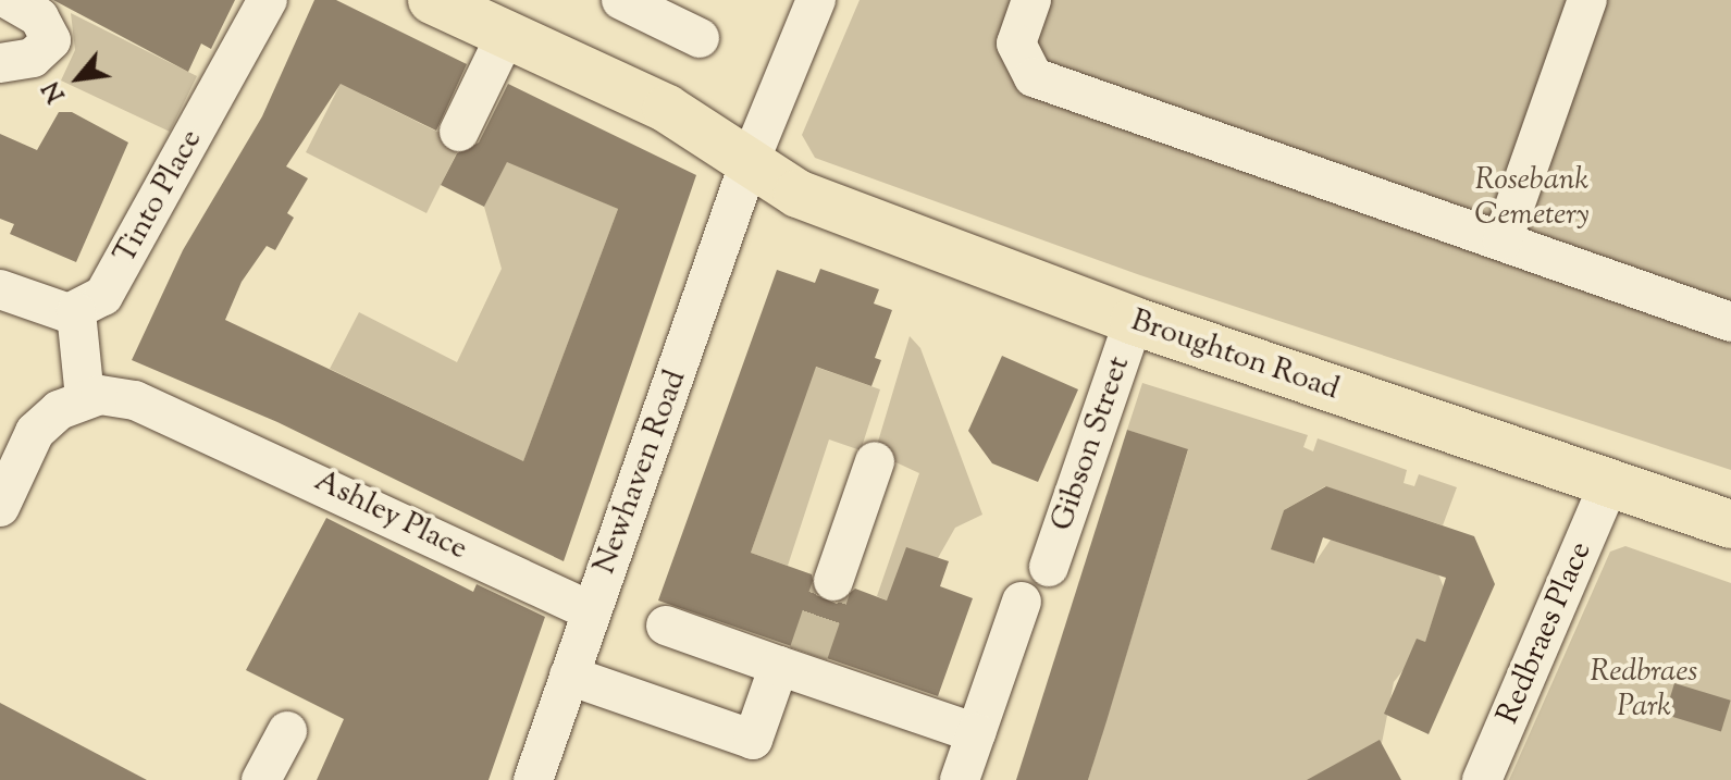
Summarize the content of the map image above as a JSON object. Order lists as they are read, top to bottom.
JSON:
{
  "streets": {
    "main road": ["Broughton Road"],
    "street": [
      "Tinto Place",
      "Gibson Street",
      "Newhaven Road",
      "Ashley Place",
      "Redbraes Place"
    ]
  },
  "crossings": [
    ["Broughton Road", "Gibson Street"],
    ["Broughton Road", "Newhaven Road"],
    ["Broughton Road", "Redbraes Place"],
    ["Newhaven Road", "Ashley Place"]
  ],
  "parks": ["Rosebank Cemetery", "Redbraes Park"],
  "north": "bottom left"
}
